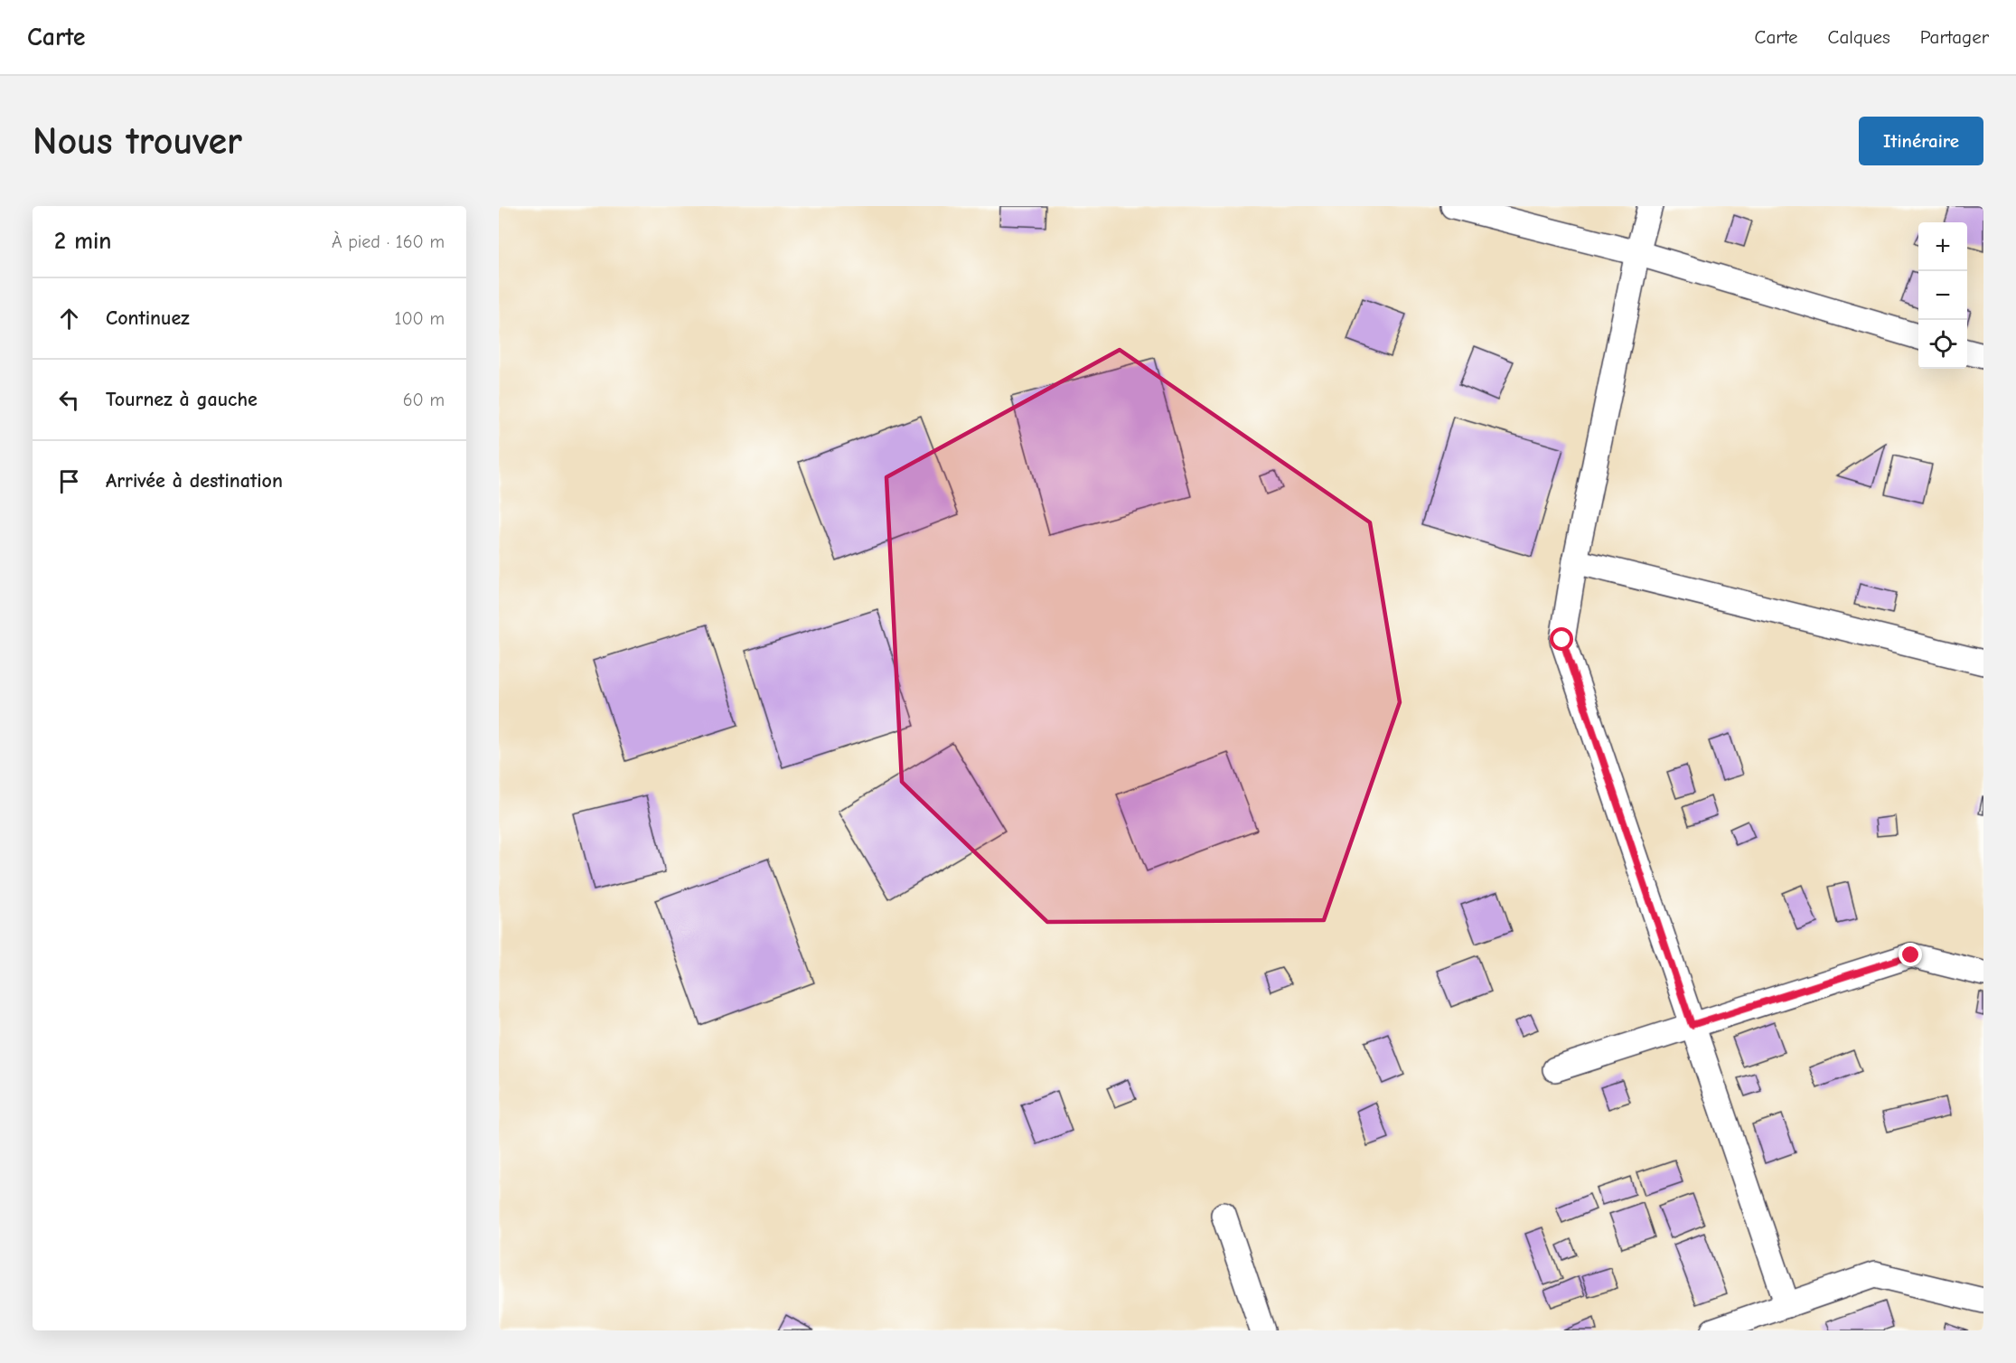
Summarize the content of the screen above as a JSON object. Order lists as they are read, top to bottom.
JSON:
{
  "page": {
    "header": "Carte",
    "nav": ["Carte", "Calques", "Partager"],
    "buttons": "Itinéraire",
    "title": "Nous trouver",
    "heading": ["2 min", "À pied · 160 m"],
    "map_buttons": ["+", "−"],
    "list": [
      ["Continuez", "100 m"],
      ["Tournez à gauche", "60 m"],
      "Arrivée à destination"
    ]
  }
}
